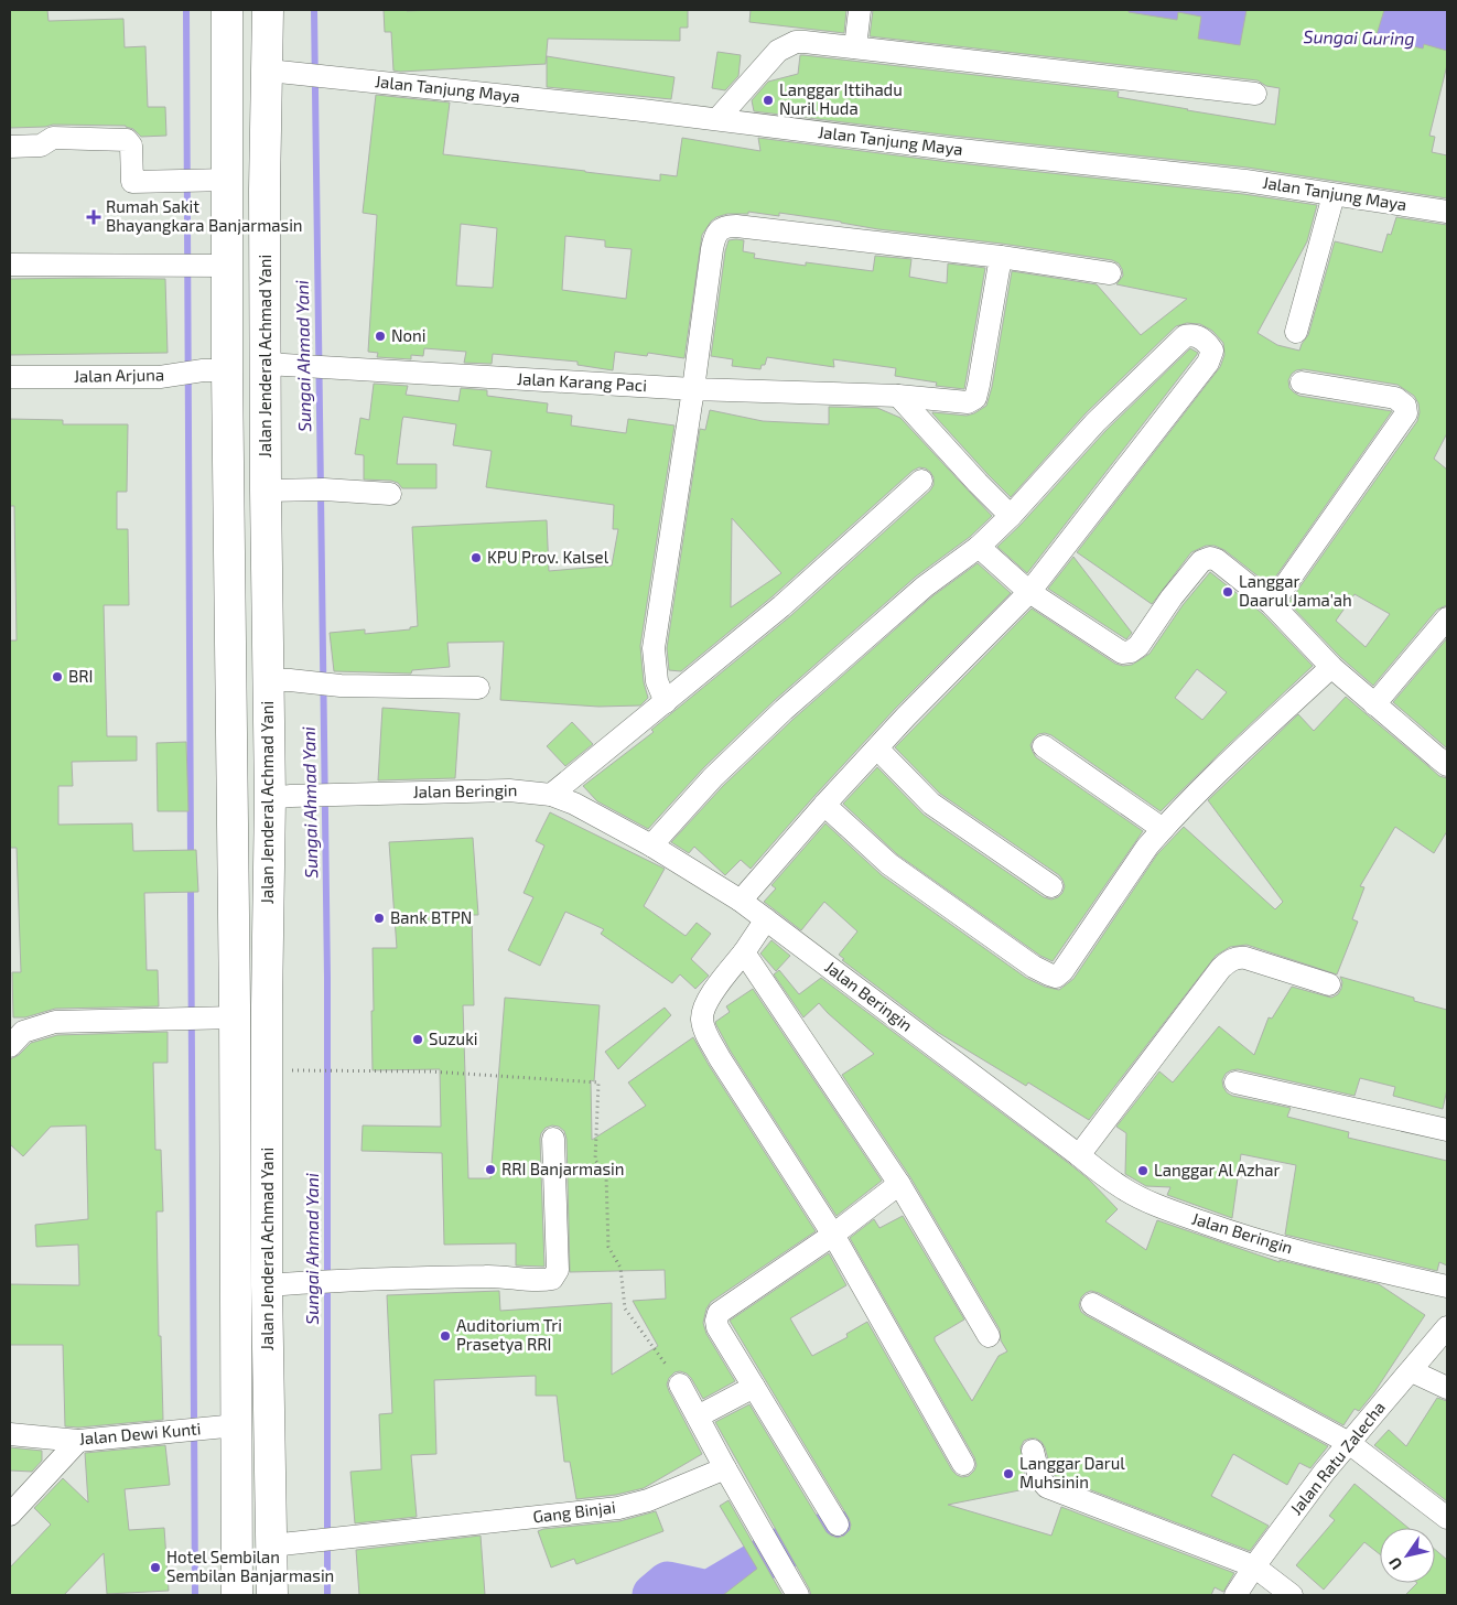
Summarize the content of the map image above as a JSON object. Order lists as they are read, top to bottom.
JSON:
{
  "streets": {
    "highway": ["Jalan Jenderal Achmad Yani"],
    "street": [
      "Jalan Tanjung Maya",
      "Jalan Arjuna",
      "Jalan Karang Paci",
      "Jalan Beringin",
      "Jalan Dewi Kunti",
      "Jalan Ratu Zalecha",
      "Gang Binjai"
    ]
  },
  "crossings": [
    ["Jalan Tanjung Maya", "Jalan Jenderal Achmad Yani"],
    ["Jalan Jenderal Achmad Yani", "Jalan Arjuna"],
    ["Jalan Jenderal Achmad Yani", "Jalan Karang Paci"],
    ["Jalan Jenderal Achmad Yani", "Jalan Beringin"],
    ["Jalan Jenderal Achmad Yani", "Jalan Dewi Kunti"],
    ["Jalan Jenderal Achmad Yani", "Gang Binjai"]
  ],
  "water": ["Sungai Guring", "Sungai Ahmad Yani"],
  "places": {
    "other": [
      "Langgar Ittihadu Nuril Huda",
      "Noni",
      "KPU Prov. Kalsel",
      "Langgar Daarul Jama'ah",
      "BRI",
      "Bank BTPN",
      "Suzuki",
      "RRI Banjarmasin",
      "Langgar Al Azhar",
      "Auditorium Tri Prasetya RRI",
      "Langgar Darul Muhsinin",
      "Hotel Sembilan Sembilan Banjarmasin"
    ],
    "health": ["Rumah Sakit Bhayangkara Banjarmasin"]
  },
  "north": "bottom left"
}
